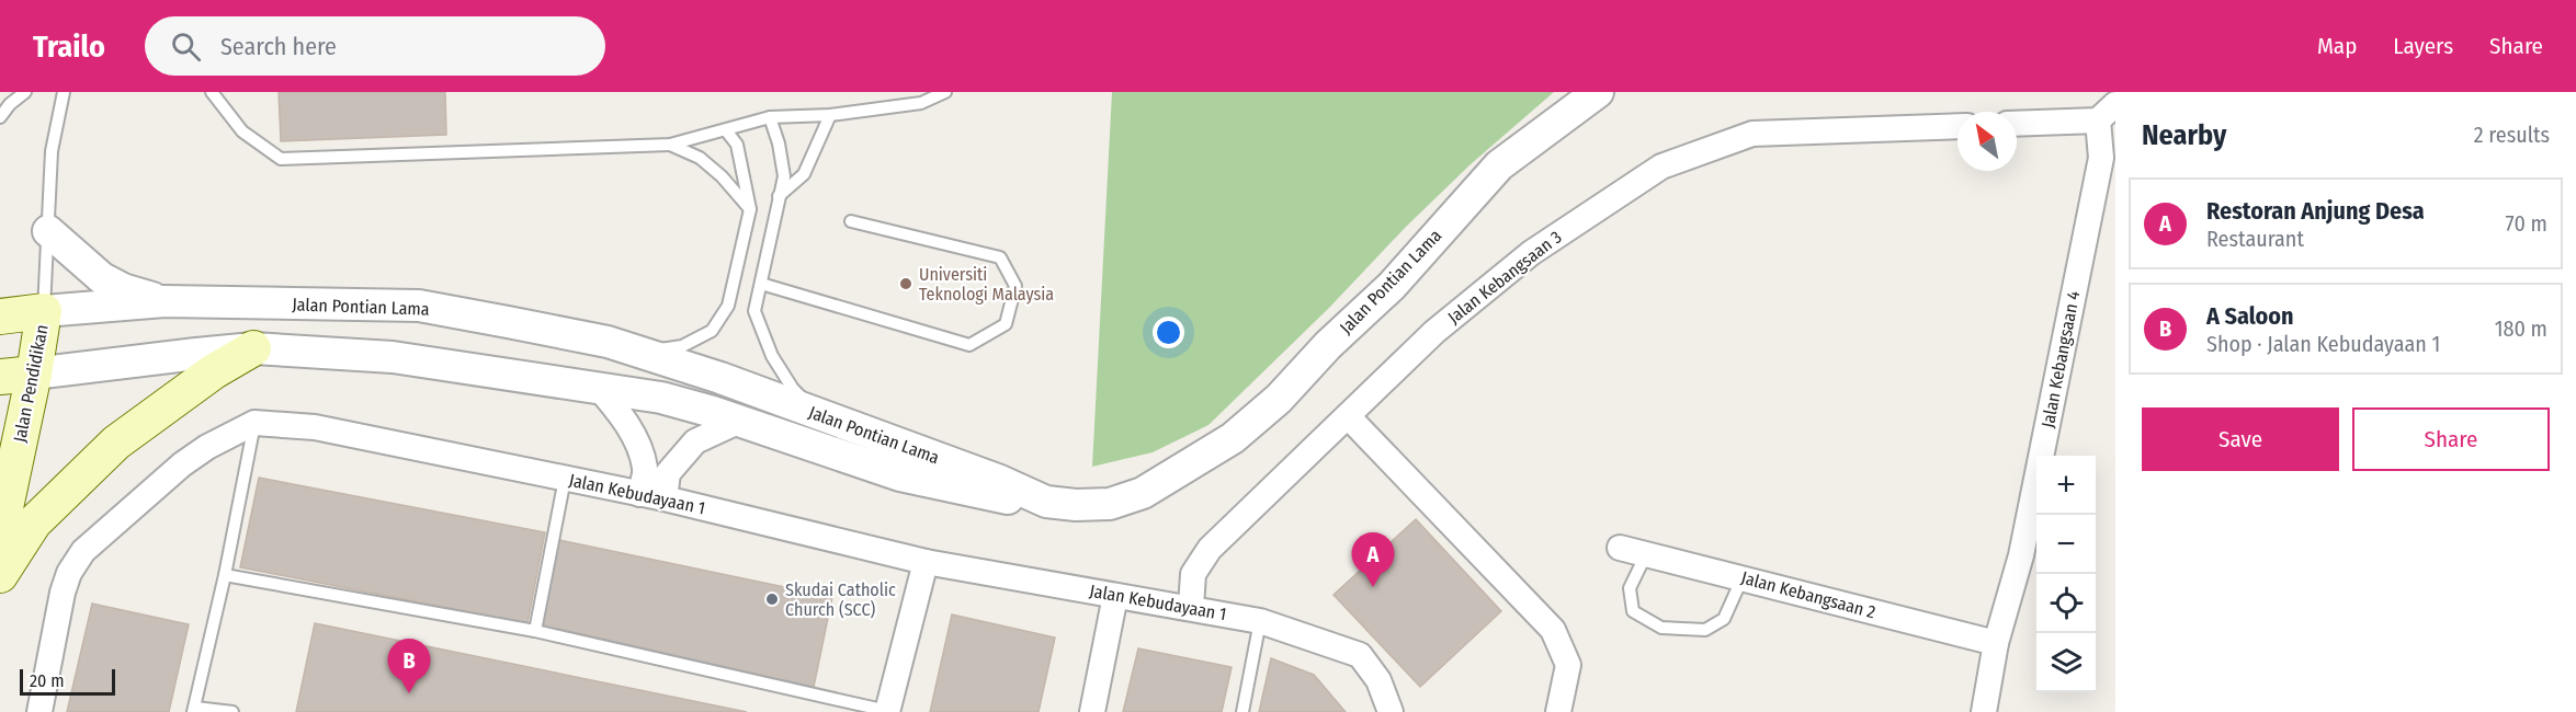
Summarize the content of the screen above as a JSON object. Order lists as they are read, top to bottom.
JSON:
{
  "streets": {
    "main road": ["Jalan Pontian Lama", "Jalan Pendidikan"],
    "street": [
      "Jalan Kebangsaan 3",
      "Jalan Kebangsaan 4",
      "Jalan Kebudayaan 1",
      "Jalan Kebangsaan 2"
    ]
  },
  "crossings": [
    ["Jalan Kebangsaan 3", "Jalan Kebudayaan 1"],
    ["Jalan Pontian Lama", "Jalan Pendidikan"],
    ["Jalan Kebangsaan 4", "Jalan Kebangsaan 2"]
  ],
  "places": ["Universiti Teknologi Malaysia", "Skudai Catholic Church (SCC)"],
  "scale_bar": "20 m",
  "north": "top left",
  "page": {
    "header": "Trailo",
    "search": "Search here",
    "nav": ["Map", "Layers", "Share"],
    "heading": ["Nearby", "2 results"],
    "list": [
      {
        "mark": "A",
        "name": "Restoran Anjung Desa",
        "note": "Restaurant",
        "value": "70 m"
      },
      {
        "mark": "B",
        "name": "A Saloon",
        "note": "Shop · Jalan Kebudayaan 1",
        "value": "180 m"
      }
    ],
    "buttons": ["Save", "Share"],
    "map_buttons": ["+", "−"],
    "pins": ["A", "B"],
    "scale": "20 m"
  }
}
